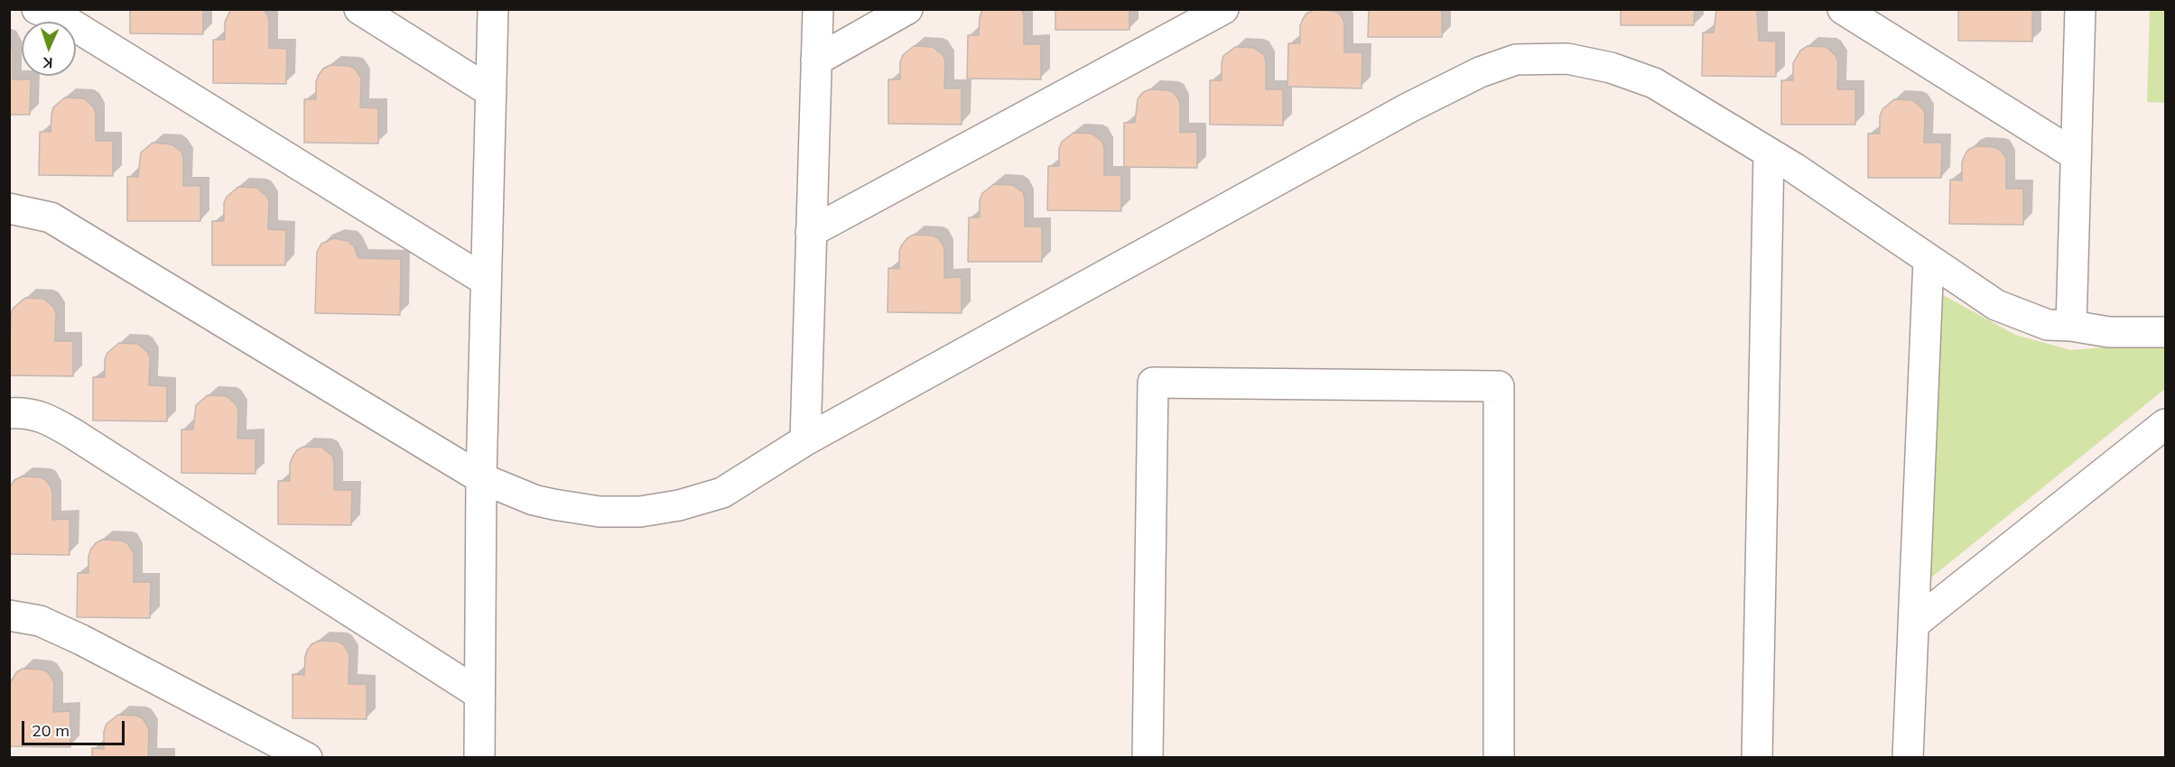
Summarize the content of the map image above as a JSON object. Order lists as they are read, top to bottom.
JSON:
{
  "scale_bar": "20 m",
  "north": "bottom"
}
